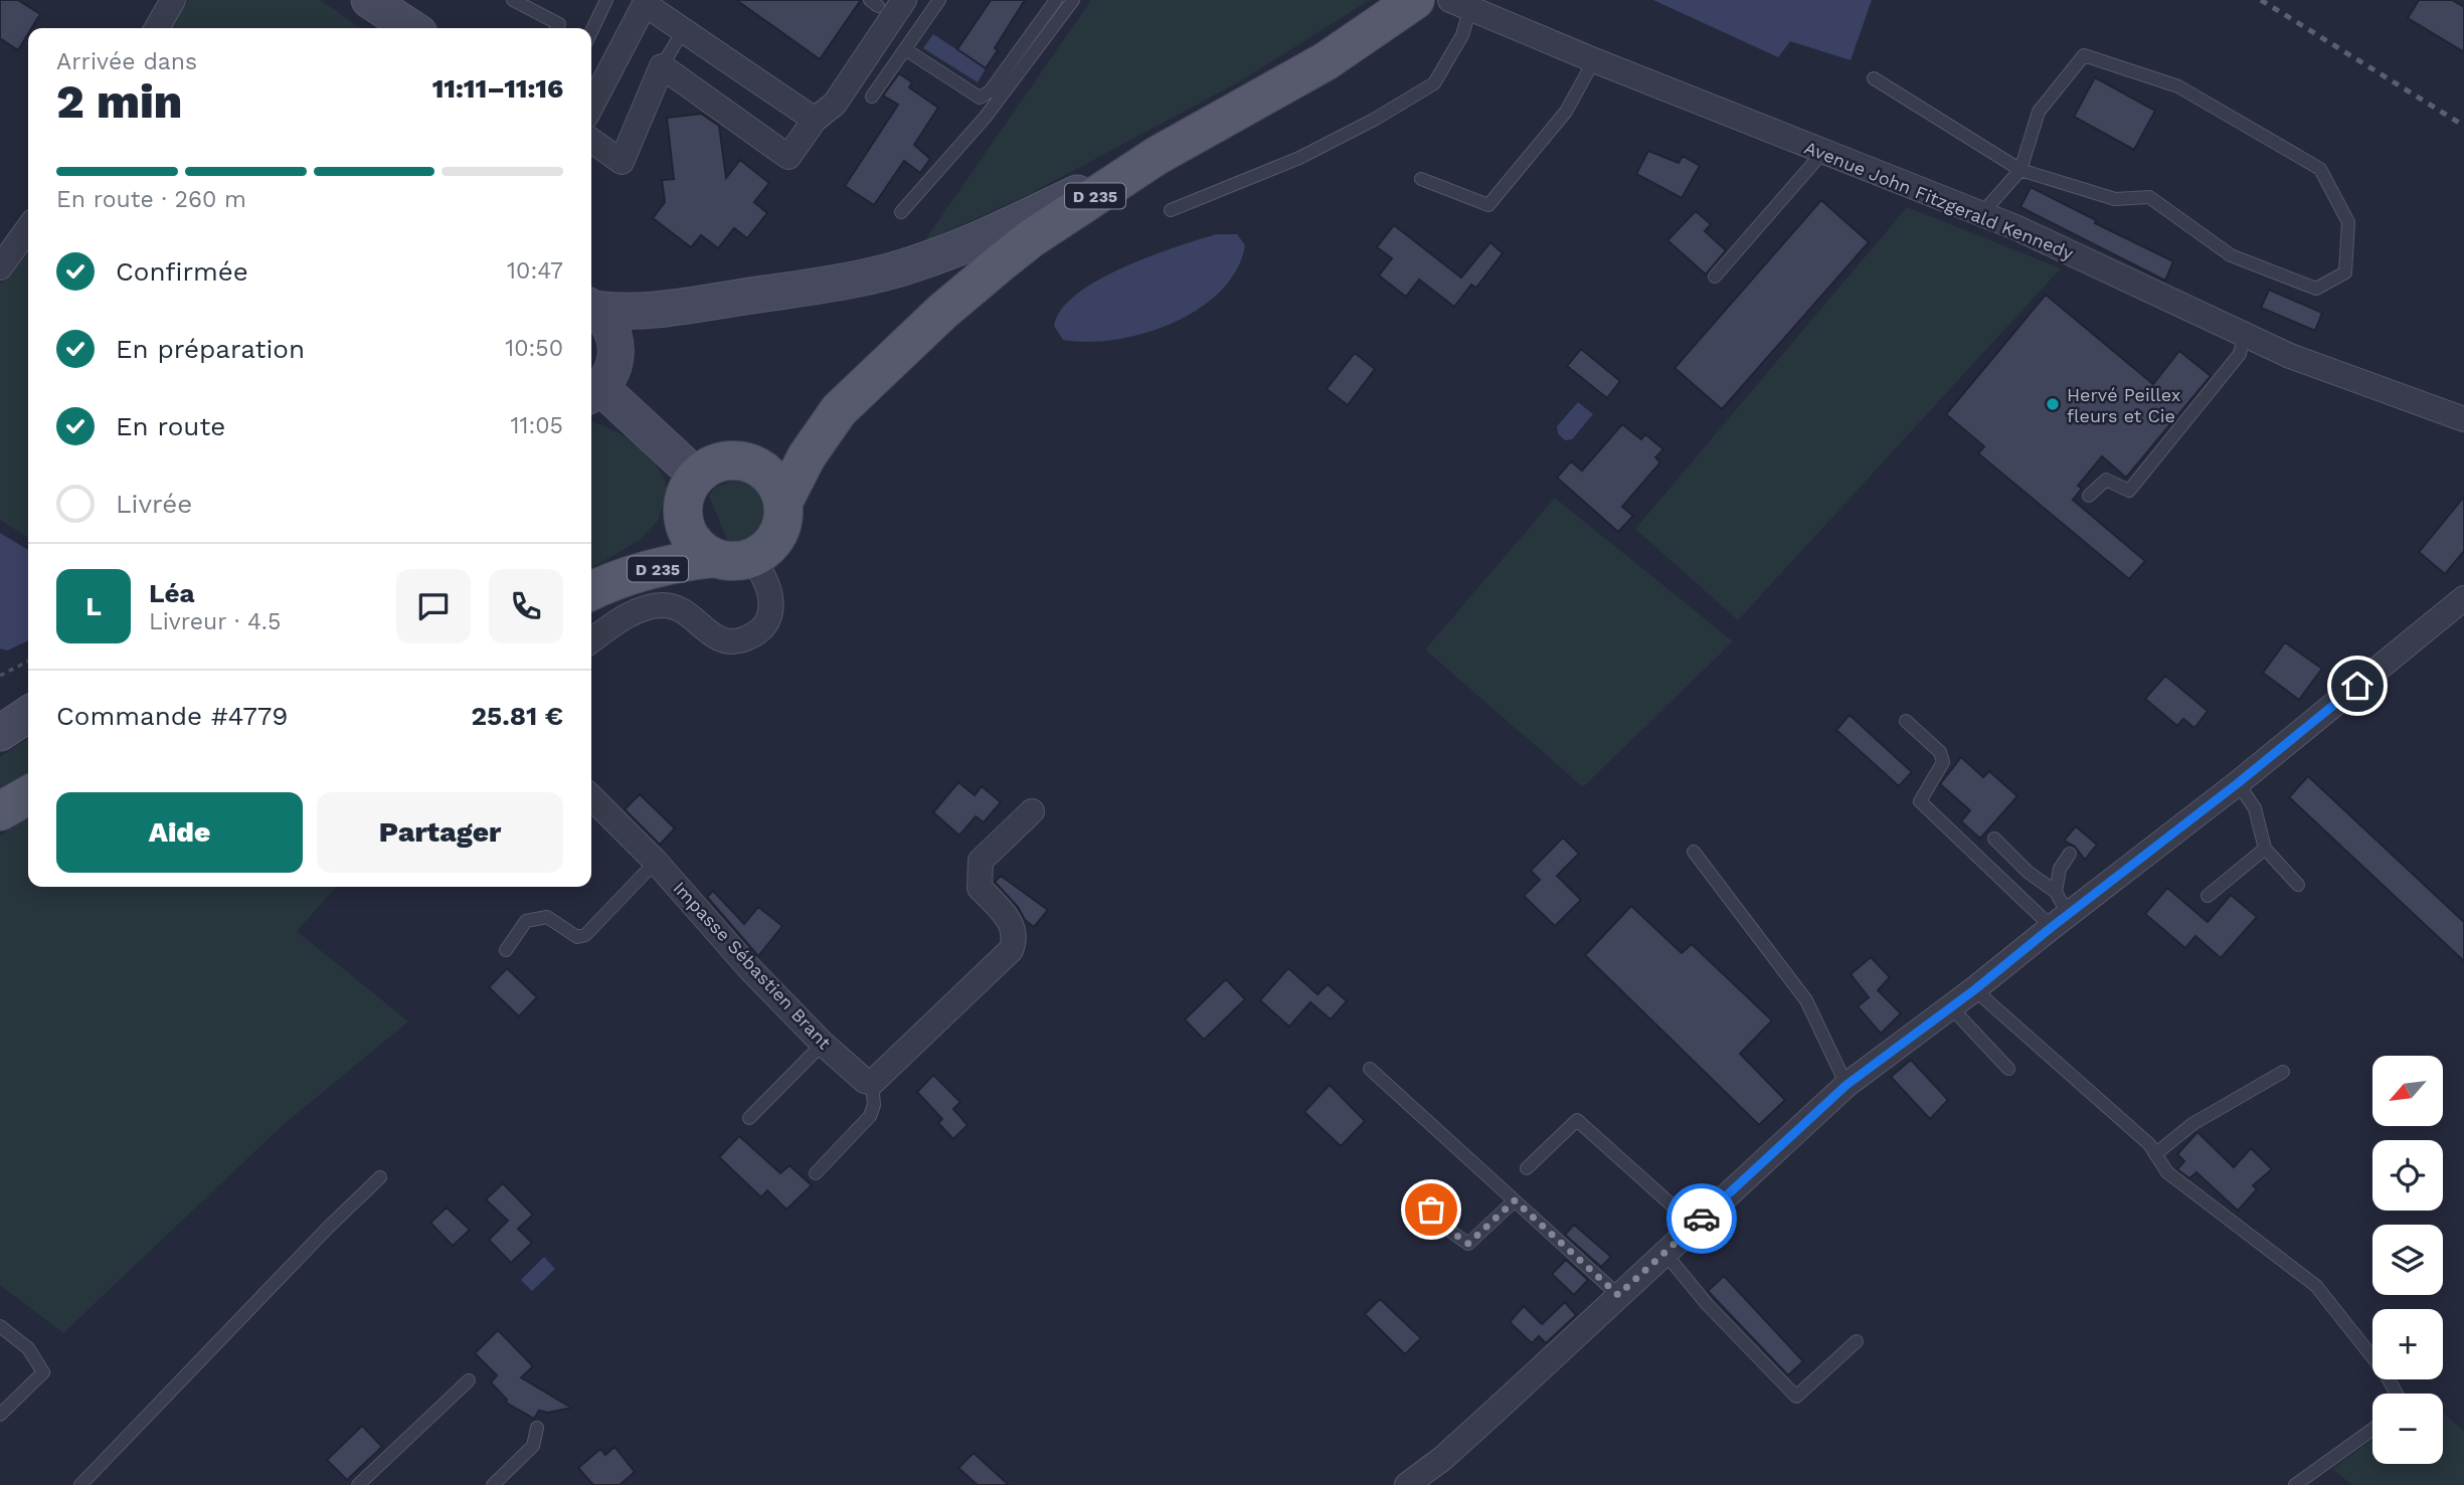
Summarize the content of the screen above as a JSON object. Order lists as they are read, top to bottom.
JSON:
{
  "streets": {
    "main road": ["D 235"],
    "street": ["Avenue John Fitzgerald Kennedy", "Impasse Sébastien Brant"]
  },
  "places": ["Hervé Peillex fleurs et Cie"],
  "north": "bottom left",
  "page": {
    "heading": ["2 min", "Arrivée dans", "11:11–11:16"],
    "panel": [
      "Léa",
      "Livreur · 4.5",
      "Commande #4779",
      "25.81 €"
    ],
    "bar": "En route · 260 m",
    "list": [
      ["Confirmée", "10:47"],
      ["En préparation", "10:50"],
      ["En route", "11:05"],
      "Livrée"
    ],
    "round": "L",
    "buttons": ["Aide", "Partager"],
    "map_buttons": ["+", "−"]
  }
}
